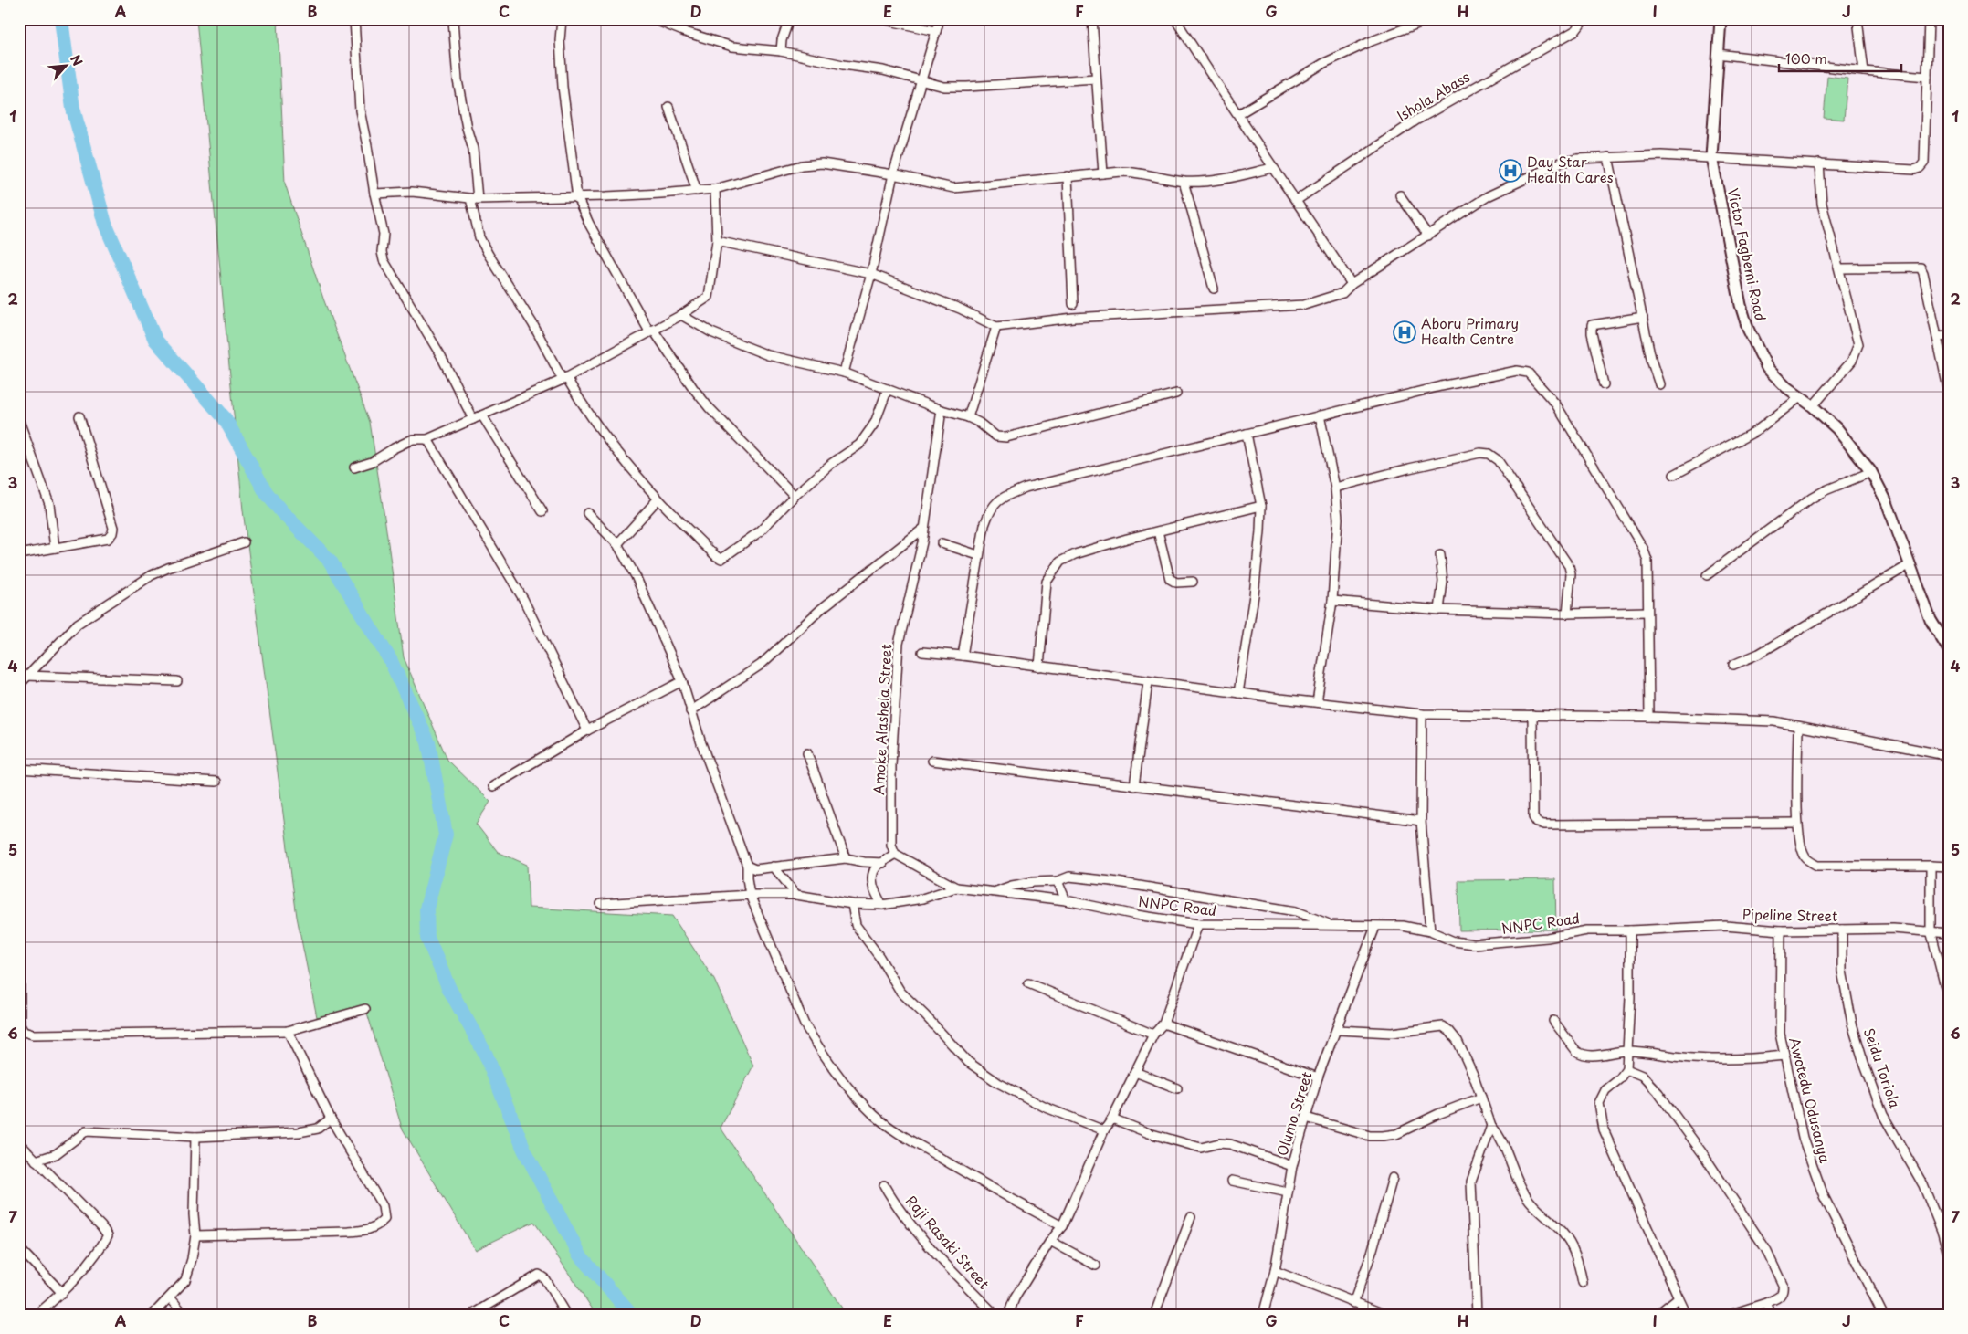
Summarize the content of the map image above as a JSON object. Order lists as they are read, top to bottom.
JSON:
{
  "streets": {
    "street": [
      "Ishola Abass",
      "Victor Fagbemi Road",
      "Amoke Alashela Street",
      "NNPC Road",
      "Pipeline Street",
      "Seidu Toriola",
      "Awotedu Odusanya",
      "Olumo Street",
      "Raji Rasaki Street"
    ]
  },
  "crossings": [
    ["NNPC Road", "Pipeline Street"],
    ["NNPC Road", "Olumo Street"],
    ["Pipeline Street", "Seidu Toriola"],
    ["Pipeline Street", "Awotedu Odusanya"]
  ],
  "places": {
    "hospital": ["Day Star Health Cares", "Aboru Primary Health Centre"]
  },
  "scale_bar": "100 m",
  "north": "top right",
  "grid": {
    "columns": [
      "A",
      "B",
      "C",
      "D",
      "E",
      "F",
      "G",
      "H",
      "I",
      "J"
    ],
    "rows": [
      "1",
      "2",
      "3",
      "4",
      "5",
      "6",
      "7"
    ]
  }
}
